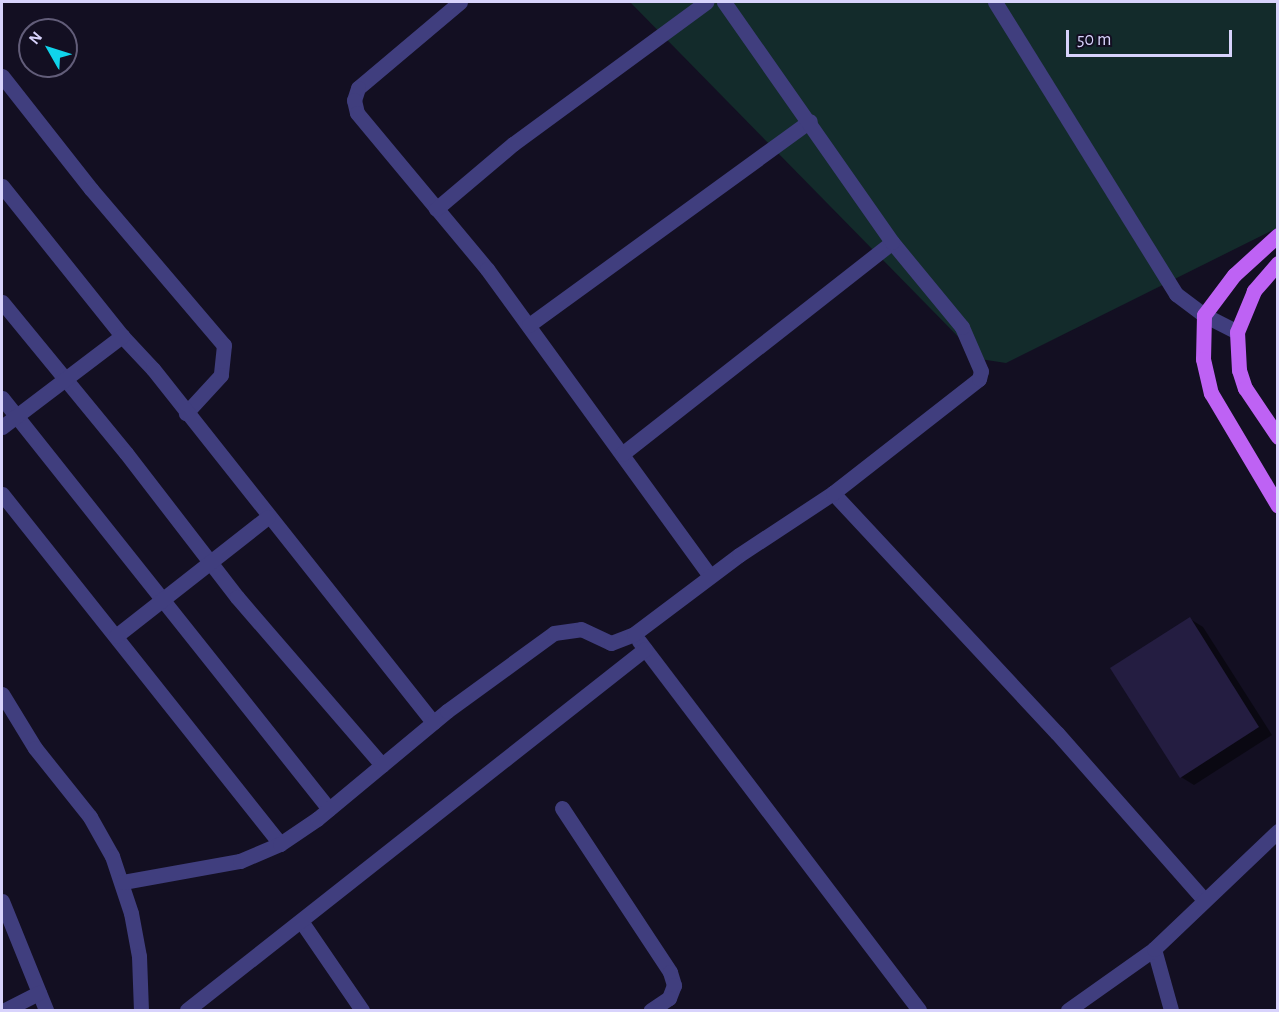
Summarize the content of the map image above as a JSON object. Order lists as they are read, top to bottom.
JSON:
{
  "scale_bar": "50 m",
  "north": "top left"
}
